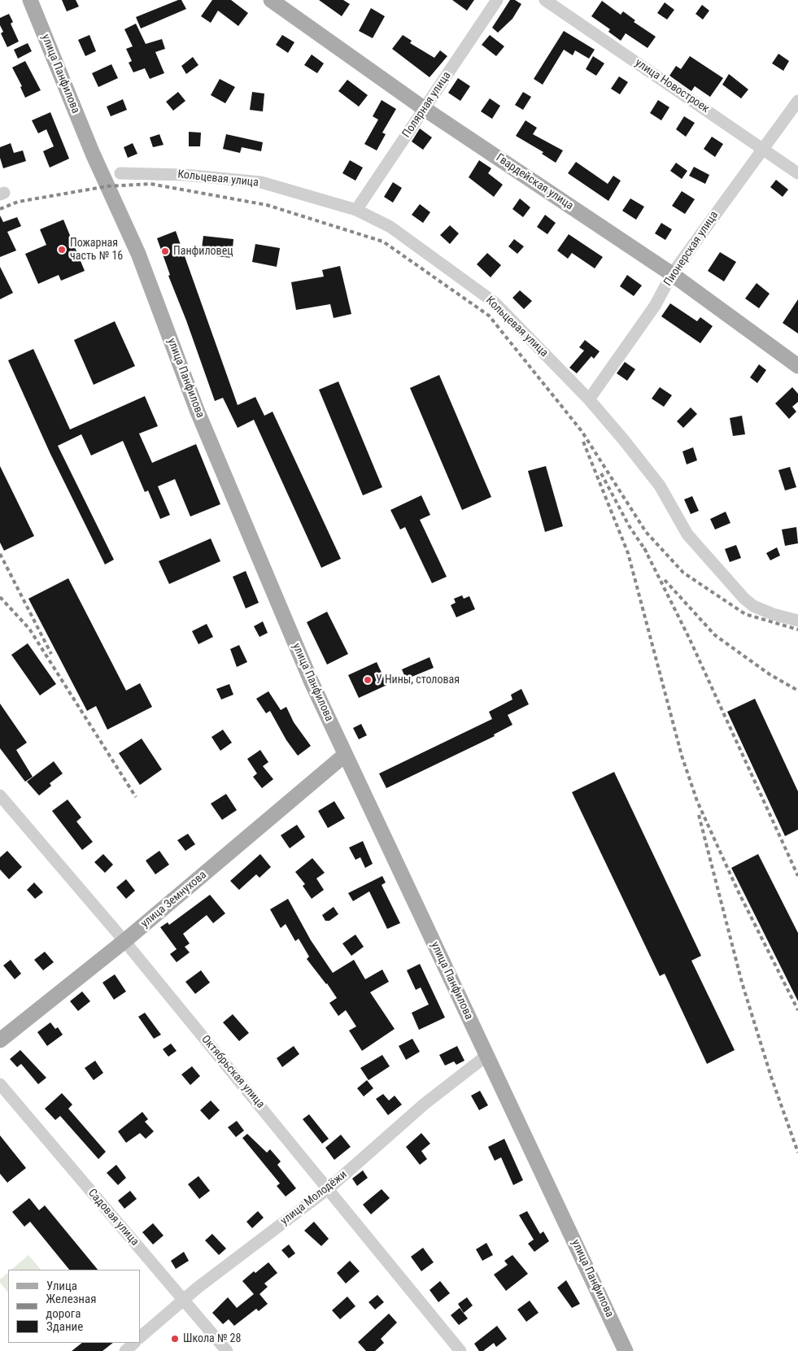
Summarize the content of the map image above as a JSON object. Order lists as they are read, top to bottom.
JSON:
{
  "streets": {
    "main road": ["улица Панфилова", "Гвардейская улица", "улица Земнухова"],
    "street": [
      "улица Новостроек",
      "Полярная улица",
      "Кольцевая улица",
      "Пионерская улица",
      "Октябрьская улица",
      "улица Молодёжи",
      "Садовая улица"
    ]
  },
  "crossings": [
    ["улица Панфилова", "улица Земнухова"],
    ["улица Панфилова", "улица Молодёжи"],
    ["улица Новостроек", "Пионерская улица"],
    ["Полярная улица", "Кольцевая улица"],
    ["Полярная улица", "Гвардейская улица"],
    ["Кольцевая улица", "Пионерская улица"],
    ["Гвардейская улица", "Пионерская улица"],
    ["улица Земнухова", "Октябрьская улица"],
    ["Октябрьская улица", "улица Молодёжи"],
    ["улица Молодёжи", "Садовая улица"]
  ],
  "places": [
    "Пожарная часть № 16",
    "Панфиловец",
    "У Нины, столовая",
    "Школа № 28"
  ],
  "legend": ["Улица", "Железная дорога", "Здание"]
}
